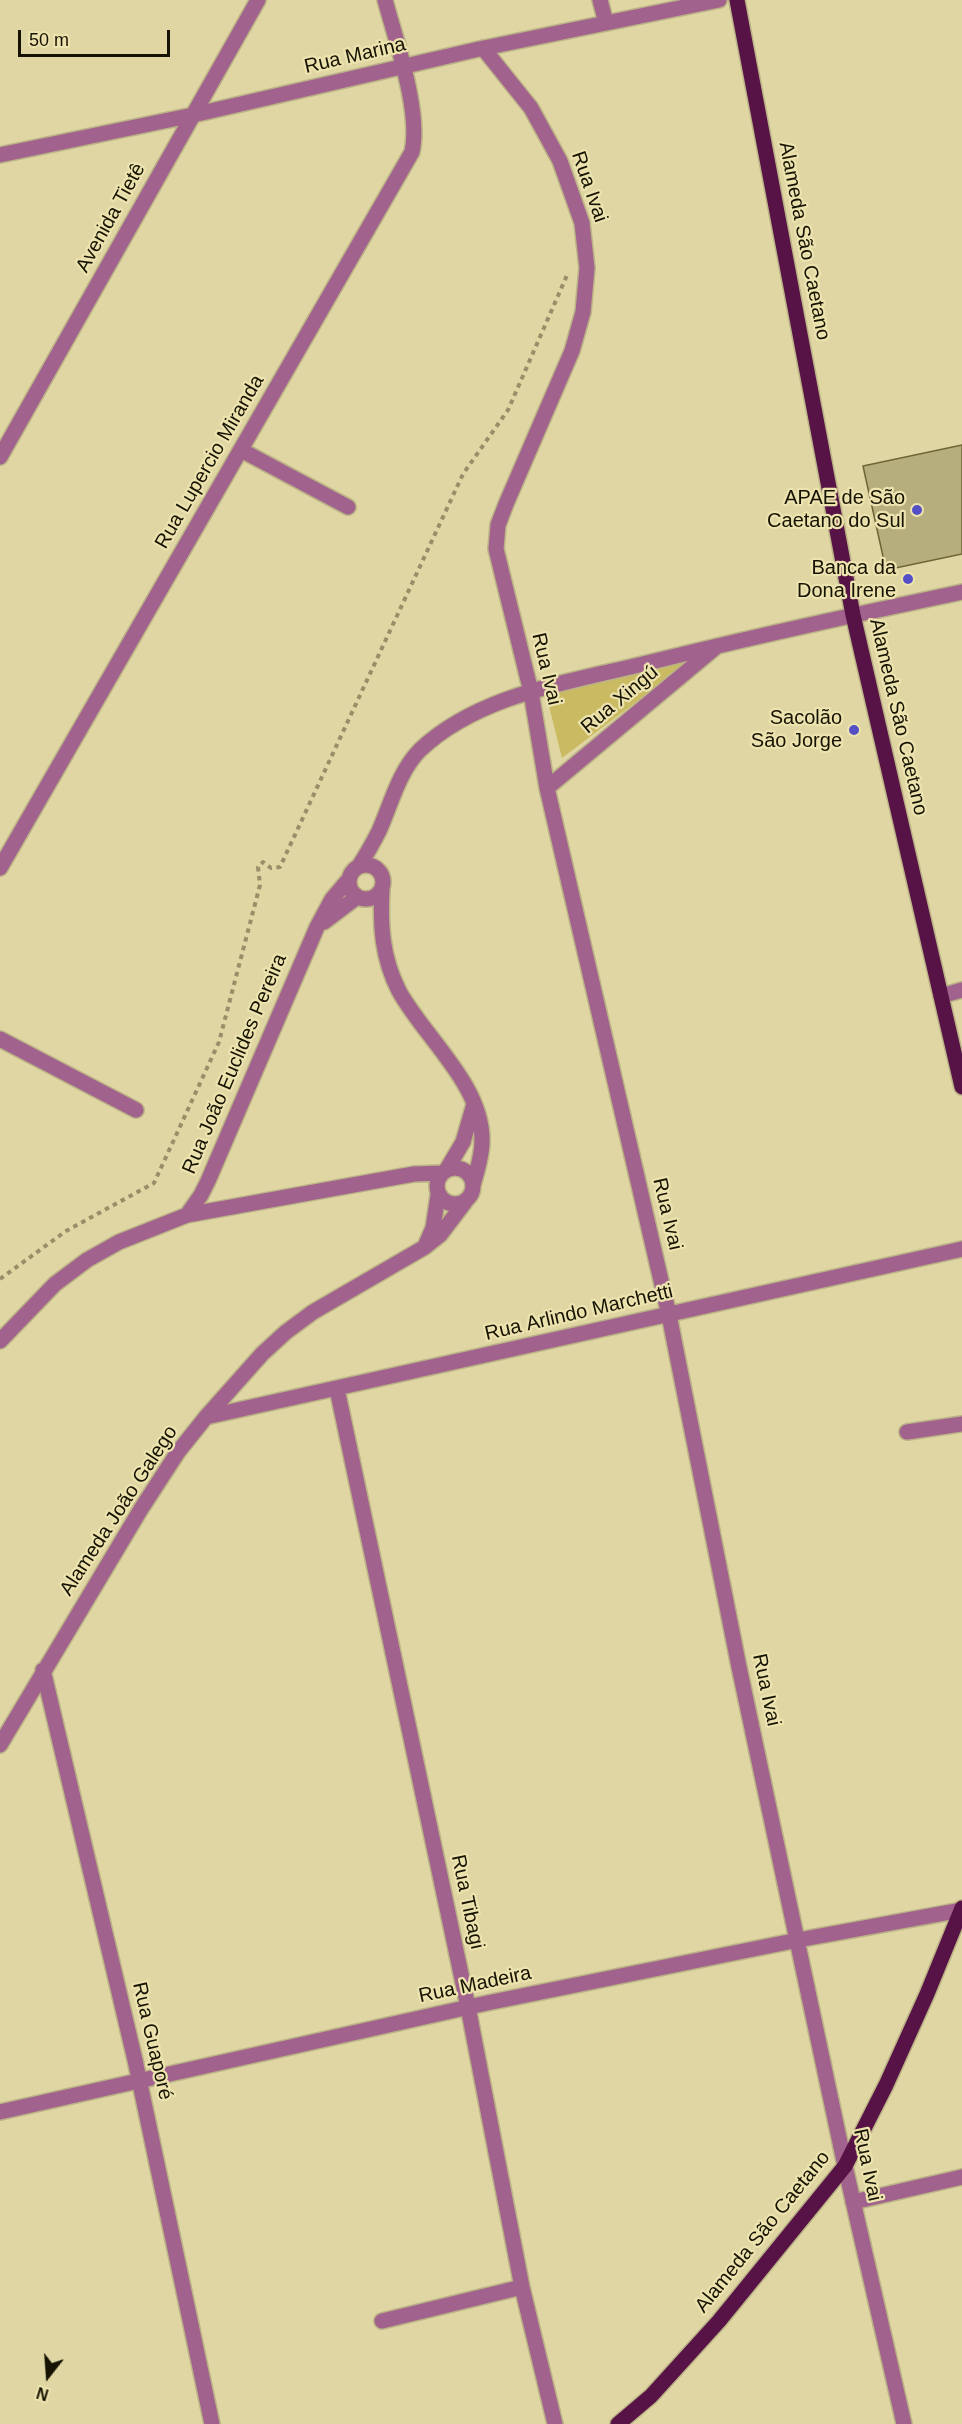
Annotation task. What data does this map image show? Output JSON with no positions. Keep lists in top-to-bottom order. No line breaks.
{"streets":{"main road":["Alameda São Caetano"],"street":["Rua Marina","Rua Ivai","Avenida Tietê","Rua Lupercio Miranda","Rua Xingú","Rua João Euclides Pereira","Rua Arlindo Marchetti","Alameda João Galego","Rua Tibagi","Rua Madeira","Rua Guaporé"]},"crossings":[["Rua Marina","Rua Ivai"],["Rua Marina","Avenida Tietê"],["Rua Marina","Rua Lupercio Miranda"],["Rua Ivai","Alameda São Caetano"],["Rua Ivai","Rua Xingú"],["Rua Ivai","Rua Arlindo Marchetti"],["Rua Ivai","Alameda João Galego"],["Rua Ivai","Rua Madeira"],["Alameda São Caetano","Rua Xingú"],["Alameda São Caetano","Rua Madeira"],["Rua Xingú","Alameda João Galego"],["Rua João Euclides Pereira","Alameda João Galego"],["Rua Arlindo Marchetti","Alameda João Galego"],["Rua Arlindo Marchetti","Rua Tibagi"],["Alameda João Galego","Rua Guaporé"],["Rua Tibagi","Rua Madeira"],["Rua Madeira","Rua Guaporé"]],"places":["APAE de São Caetano do Sul","Banca da Dona Irene","Sacolão São Jorge"],"scale_bar":"50 m","north":"bottom"}
